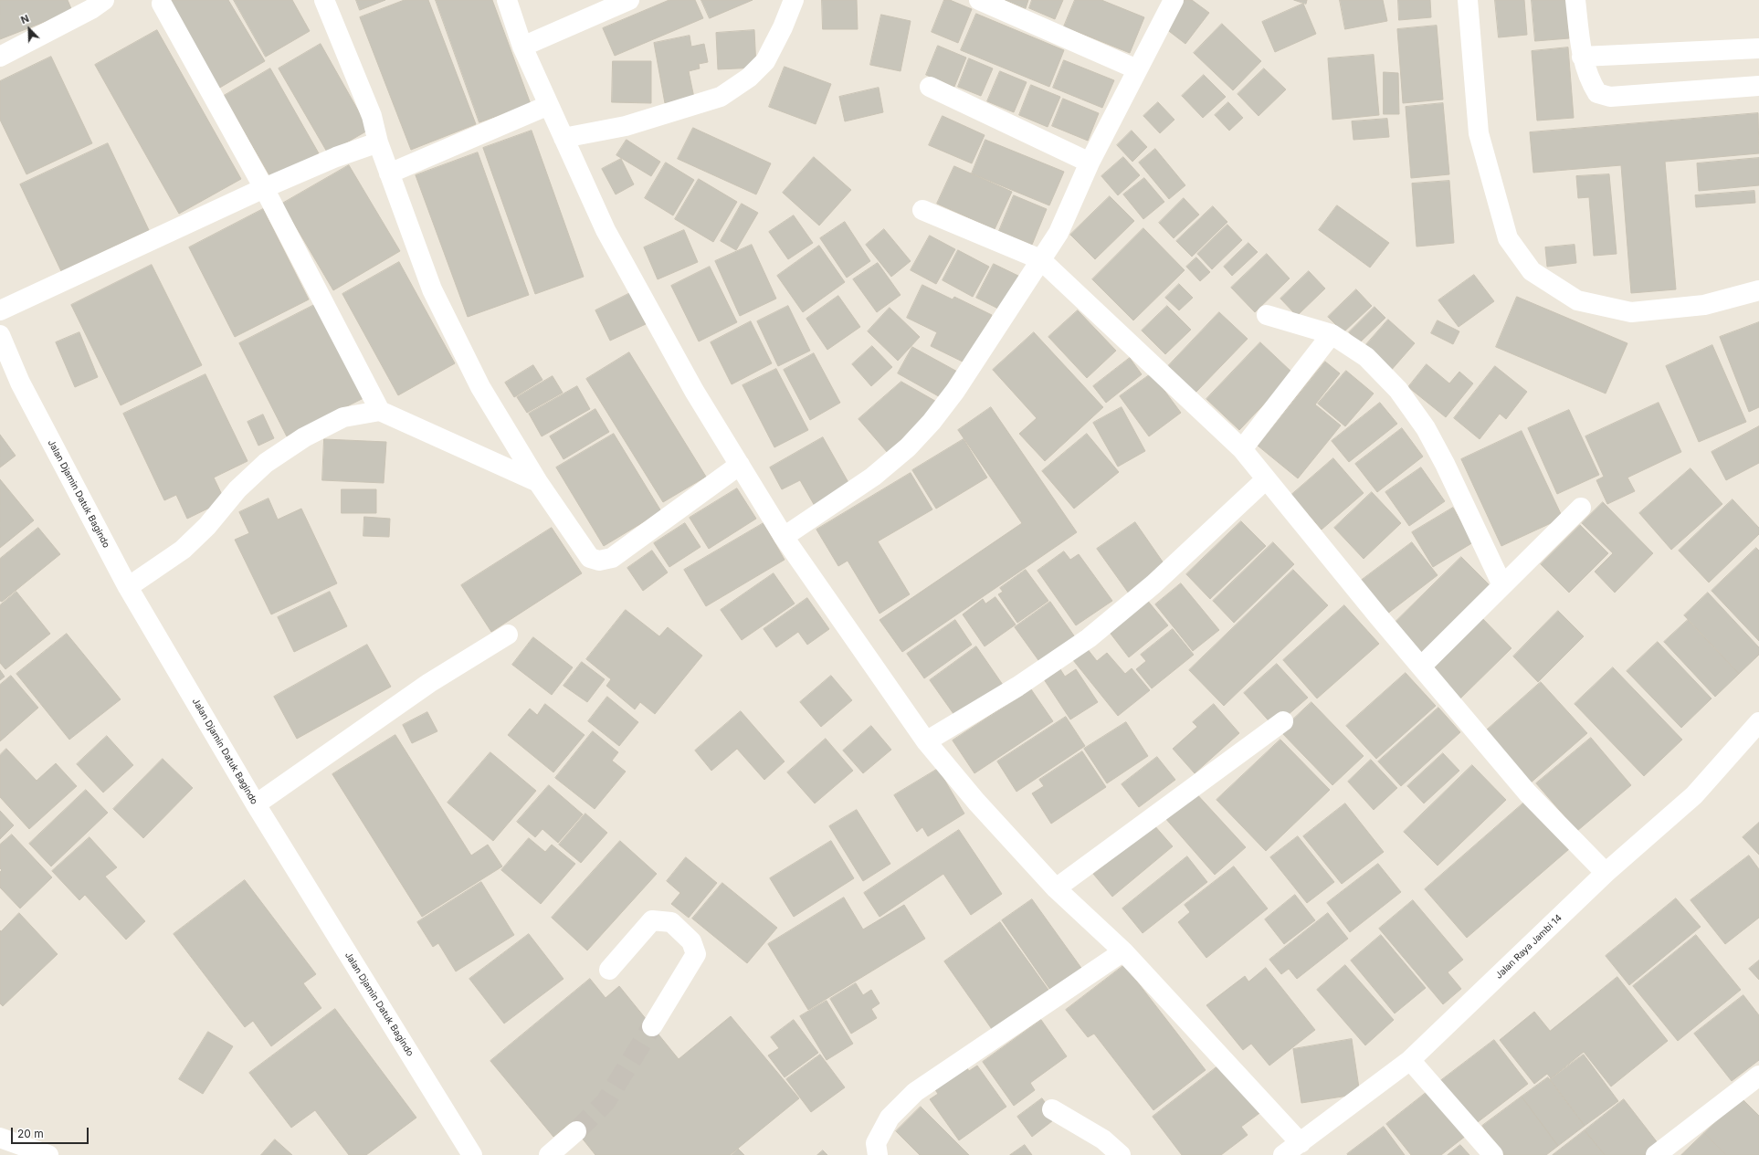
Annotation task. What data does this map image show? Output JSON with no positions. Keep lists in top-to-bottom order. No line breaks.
{"streets":{"street":["Jalan Djamin Datuk Bagindo","Jalan Raya Jambi 14"]},"scale_bar":"20 m","north":"top left"}
